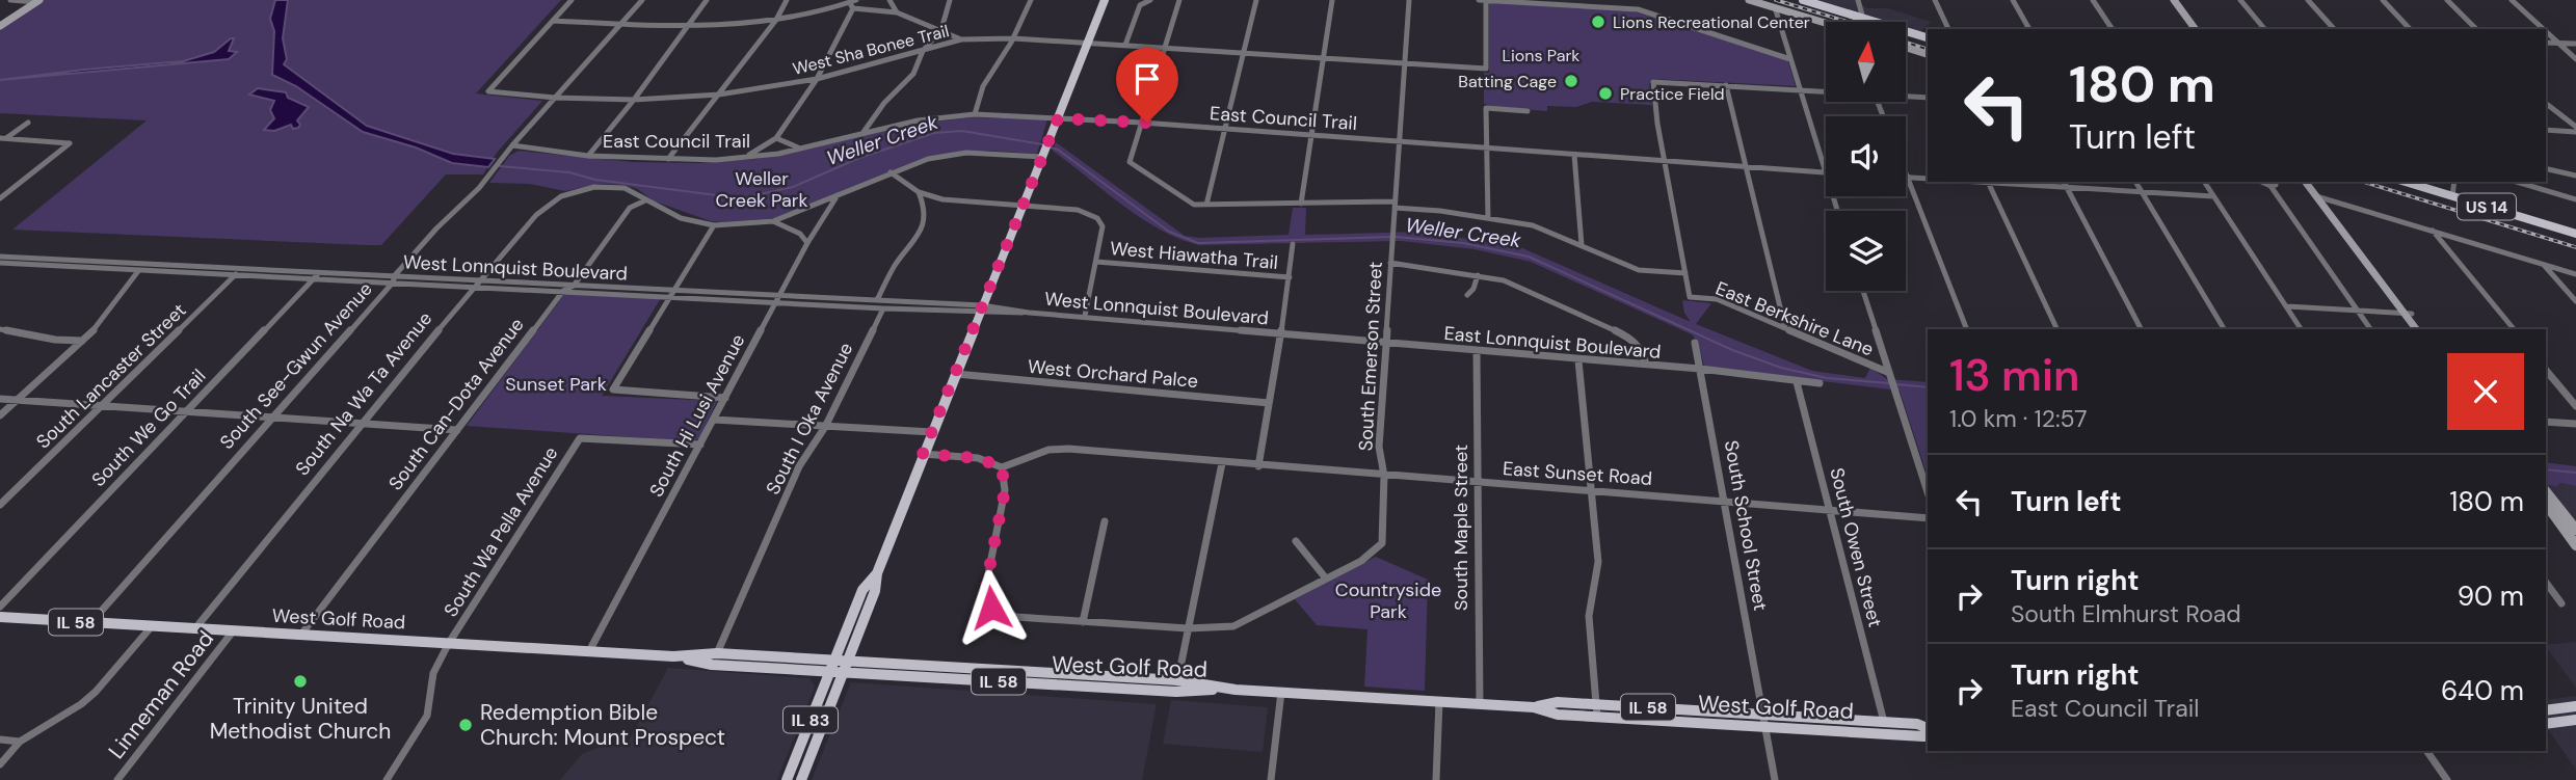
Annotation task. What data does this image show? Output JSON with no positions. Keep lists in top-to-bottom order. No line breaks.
{"streets":{"main road":["US 14","West Golf Road","IL 58","IL 83"],"street":["West Sha Bonee Trail","East Council Trail","West Hiawatha Trail","West Lonnquist Boulevard","East Berkshire Lane","East Lonnquist Boulevard","South Emerson Street","South See-Gwun Avenue","West Orchard Palce","South Lancaster Street","South Na Wa Ta Avenue","South Can-Dota Avenue","South Hi Lusi Avenue","South I Oka Avenue","South We Go Trail","East Sunset Road","South School Street","South Maple Street","South Wa Pella Avenue","South Owen Street","Linneman Road"]},"crossings":[["West Sha Bonee Trail","South Emerson Street"],["West Sha Bonee Trail","South See-Gwun Avenue"],["West Sha Bonee Trail","IL 83"],["East Council Trail","South Emerson Street"],["East Council Trail","South See-Gwun Avenue"],["East Council Trail","IL 83"],["West Lonnquist Boulevard","East Lonnquist Boulevard"],["West Lonnquist Boulevard","South See-Gwun Avenue"],["West Lonnquist Boulevard","South Lancaster Street"],["West Lonnquist Boulevard","South Na Wa Ta Avenue"],["West Lonnquist Boulevard","South Can-Dota Avenue"],["West Lonnquist Boulevard","South Hi Lusi Avenue"],["West Lonnquist Boulevard","South I Oka Avenue"],["West Lonnquist Boulevard","South We Go Trail"],["West Lonnquist Boulevard","IL 83"],["East Lonnquist Boulevard","South Emerson Street"],["East Lonnquist Boulevard","South School Street"],["East Lonnquist Boulevard","South Maple Street"],["East Lonnquist Boulevard","South Owen Street"],["South Emerson Street","East Sunset Road"],["South See-Gwun Avenue","West Golf Road"],["West Orchard Palce","IL 83"],["South Na Wa Ta Avenue","West Golf Road"],["South Can-Dota Avenue","West Golf Road"],["South Hi Lusi Avenue","South Wa Pella Avenue"],["South Hi Lusi Avenue","West Golf Road"],["South I Oka Avenue","West Golf Road"],["East Sunset Road","South School Street"],["East Sunset Road","South Maple Street"],["East Sunset Road","South Owen Street"],["South School Street","West Golf Road"],["South Maple Street","West Golf Road"],["South Wa Pella Avenue","West Golf Road"],["South Owen Street","West Golf Road"],["West Golf Road","Linneman Road"],["West Golf Road","IL 83"]],"water":["Weller Creek"],"parks":["Lions Park","Weller Creek Park","Sunset Park","Countryside Park"],"places":["Lions Recreational Center","Batting Cage","Practice Field","Trinity United Methodist Church","Redemption Bible Church: Mount Prospect"],"north":"top","page":{"turn":["180 m","Turn left"],"heading":["13 min","1.0 km · 12:57"],"list":[{"name":"Turn left","value":"180 m"},{"name":"Turn right","note":"South Elmhurst Road","value":"90 m"},{"name":"Turn right","note":"East Council Trail","value":"640 m"}]}}
